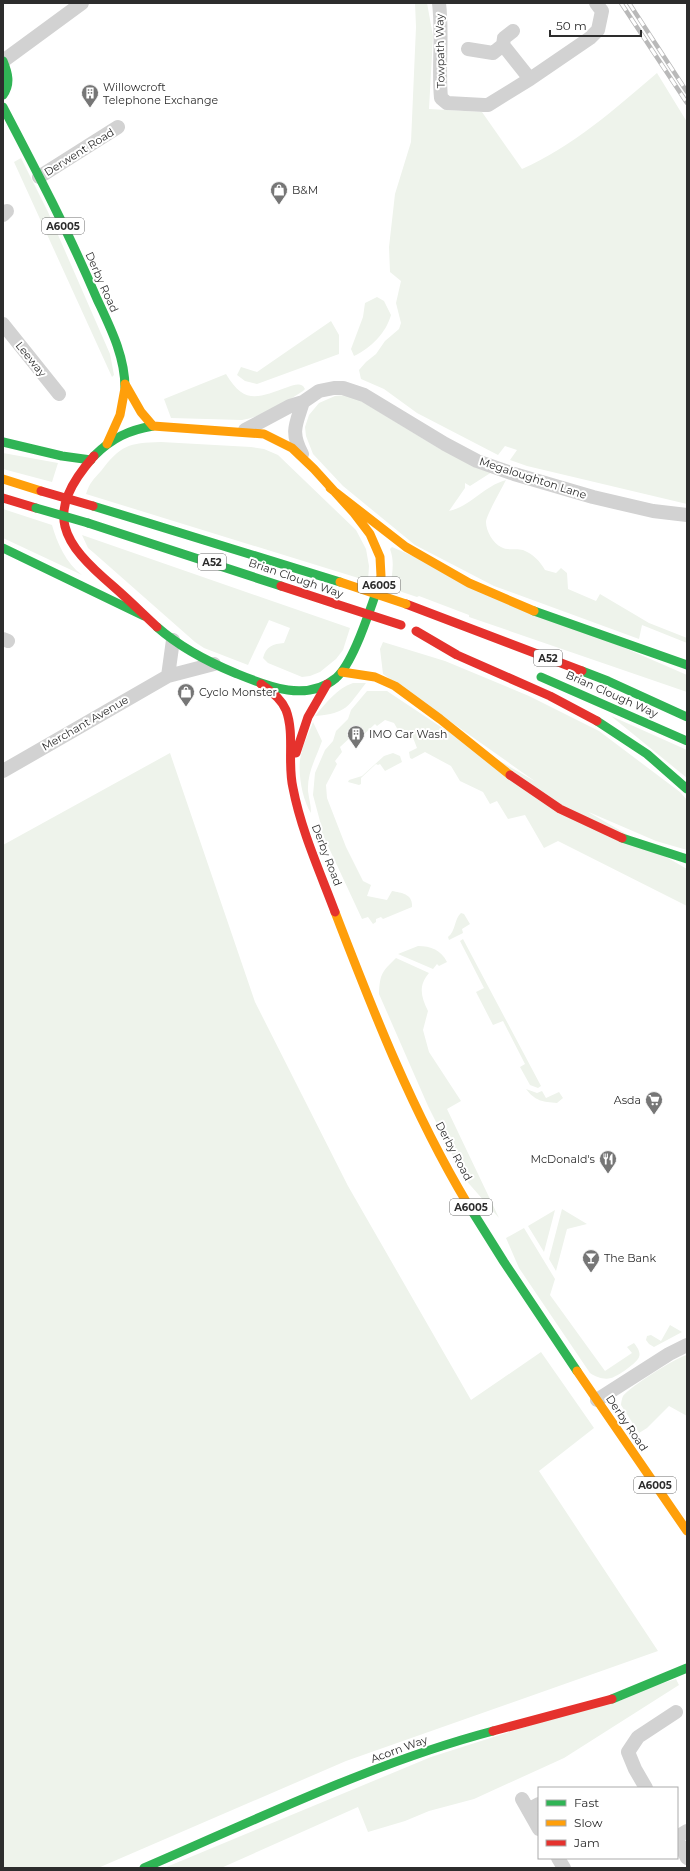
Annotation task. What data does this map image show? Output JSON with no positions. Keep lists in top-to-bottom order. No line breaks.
{"streets":{"main road":["A6005","Derby Road","A52","Brian Clough Way","Acorn Way"],"street":["Towpath Way","Derwent Road","Leeway","Megaloughton Lane","Merchant Avenue"]},"crossings":[["Derwent Road","Derby Road"],["A6005","Derby Road"],["A6005","Megaloughton Lane"],["A6005","Merchant Avenue"]],"places":{"building":["Willowcroft Telephone Exchange","IMO Car Wash"],"shop":["B&M","Cyclo Monster"],"supermarket":["Asda"],"restaurant":["McDonald's"],"bar":["The Bank"]},"legend":["Fast","Slow","Jam"],"scale_bar":"50 m"}
